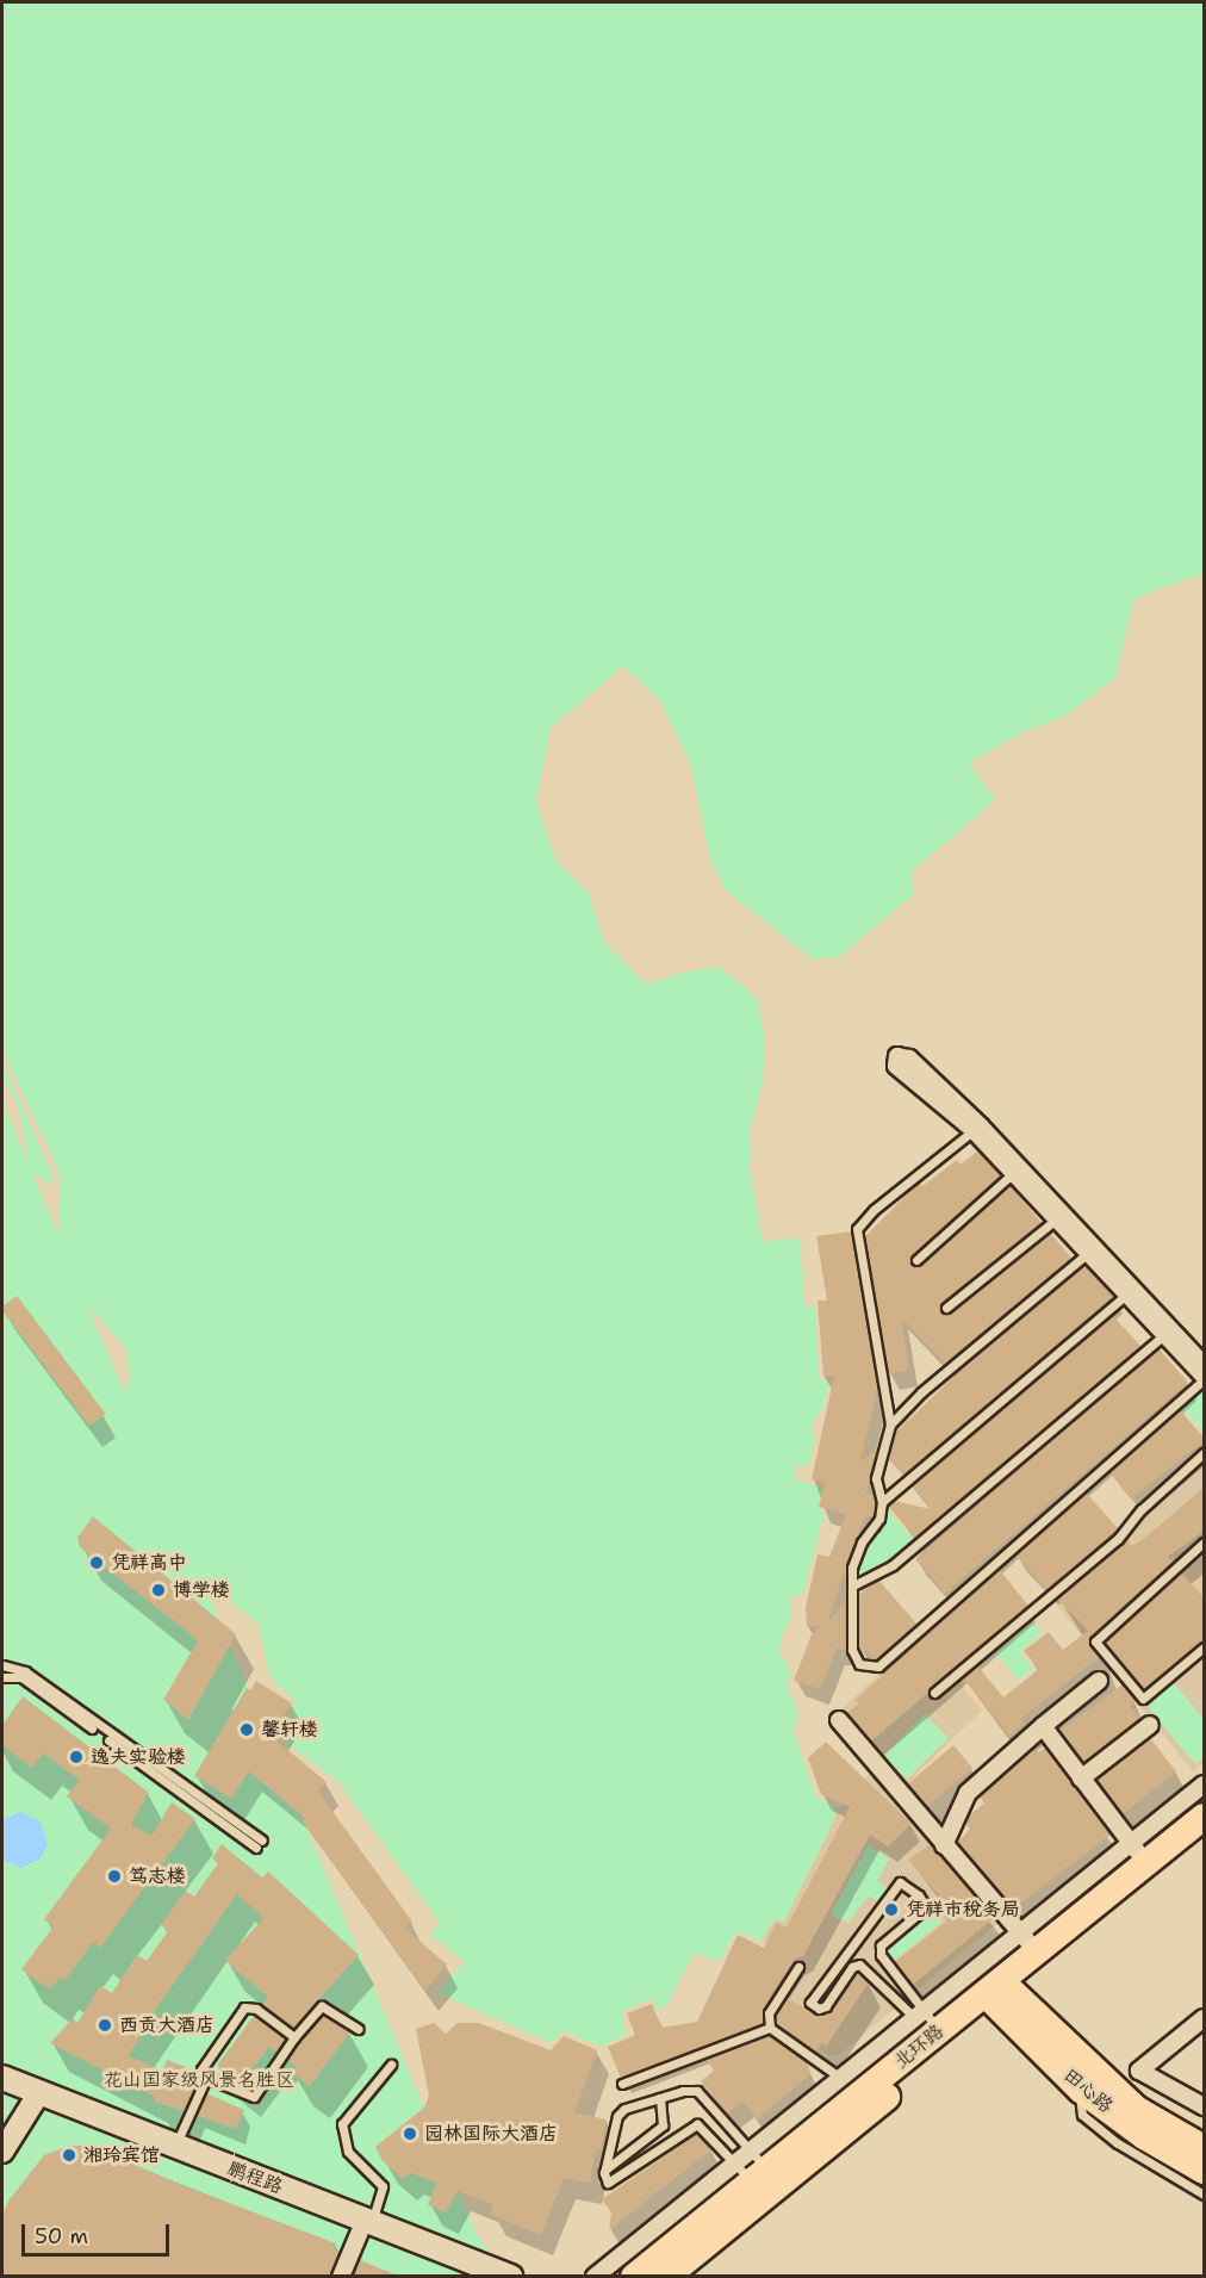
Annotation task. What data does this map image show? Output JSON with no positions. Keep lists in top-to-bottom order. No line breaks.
{"streets":{"main road":["北环路","田心路","鹏程路"]},"crossings":[["北环路","田心路"]],"parks":["花山国家级风景名胜区"],"places":["凭祥高中","博学楼","馨轩楼","逸夫实验楼","笃志楼","凭祥市税务局","西贡大酒店","园林国际大酒店","湘玲宾馆"],"scale_bar":"50 m"}
